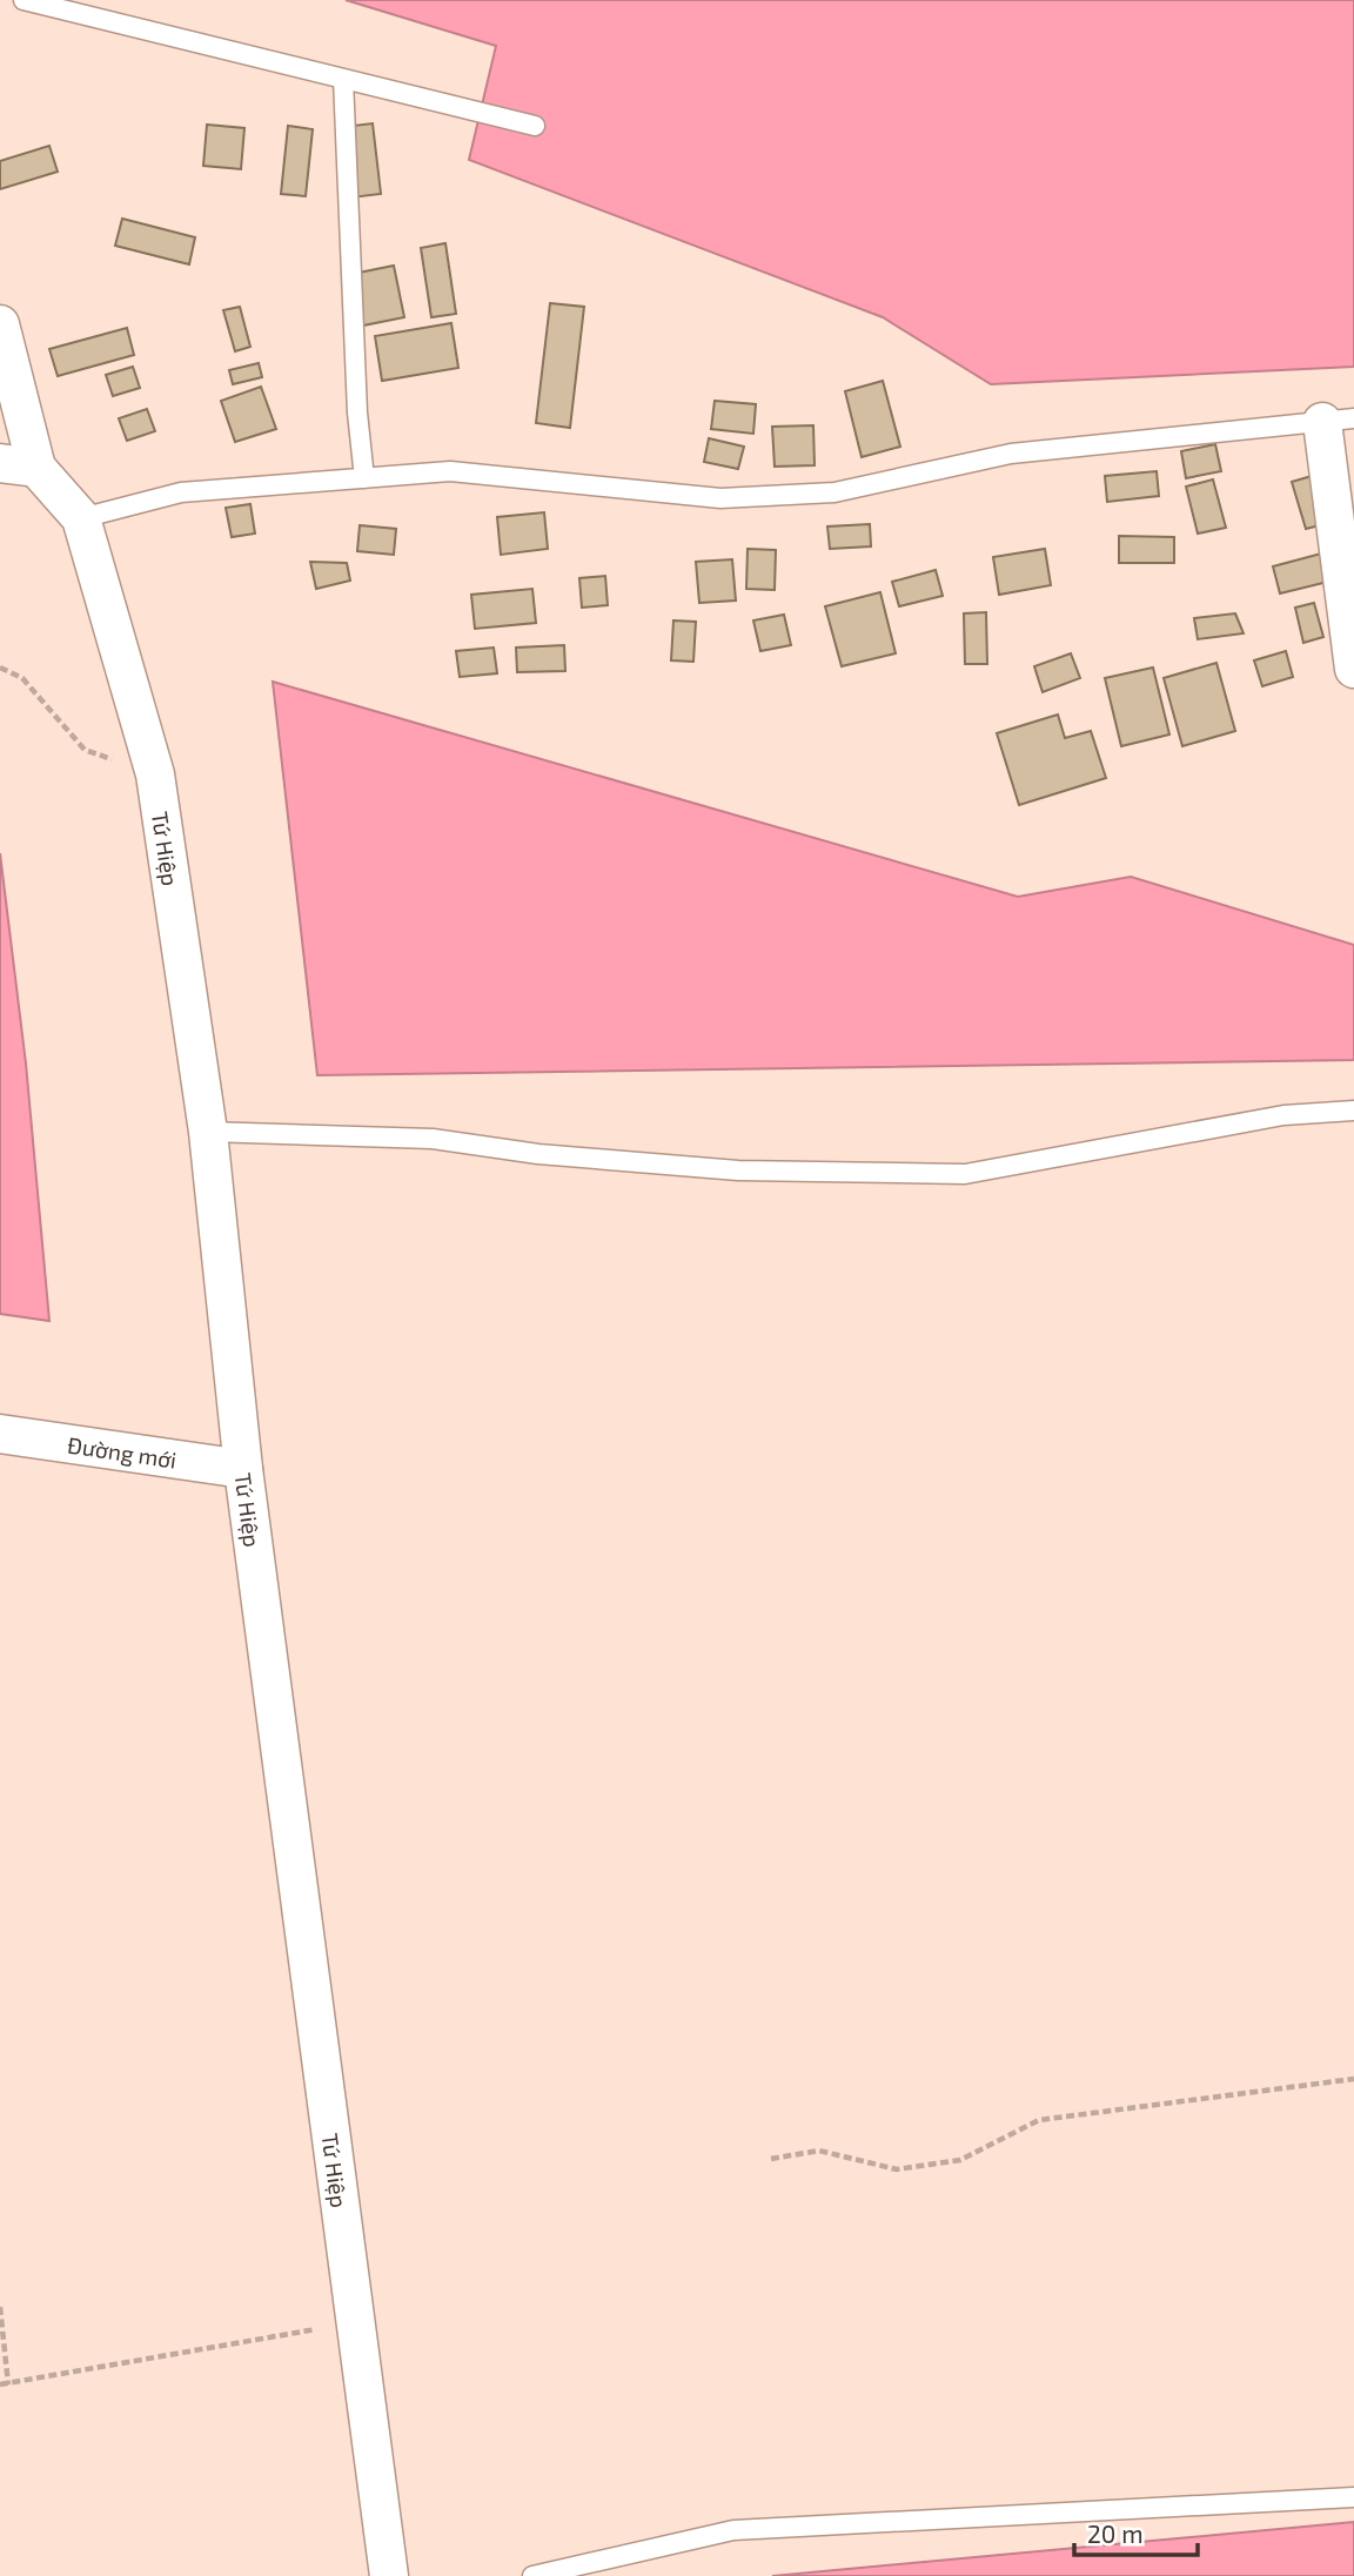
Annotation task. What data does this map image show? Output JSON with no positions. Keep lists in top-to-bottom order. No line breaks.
{"streets":{"street":["Tứ Hiệp","Đường mới"]},"crossings":[["Tứ Hiệp","Đường mới"]],"scale_bar":"20 m"}
